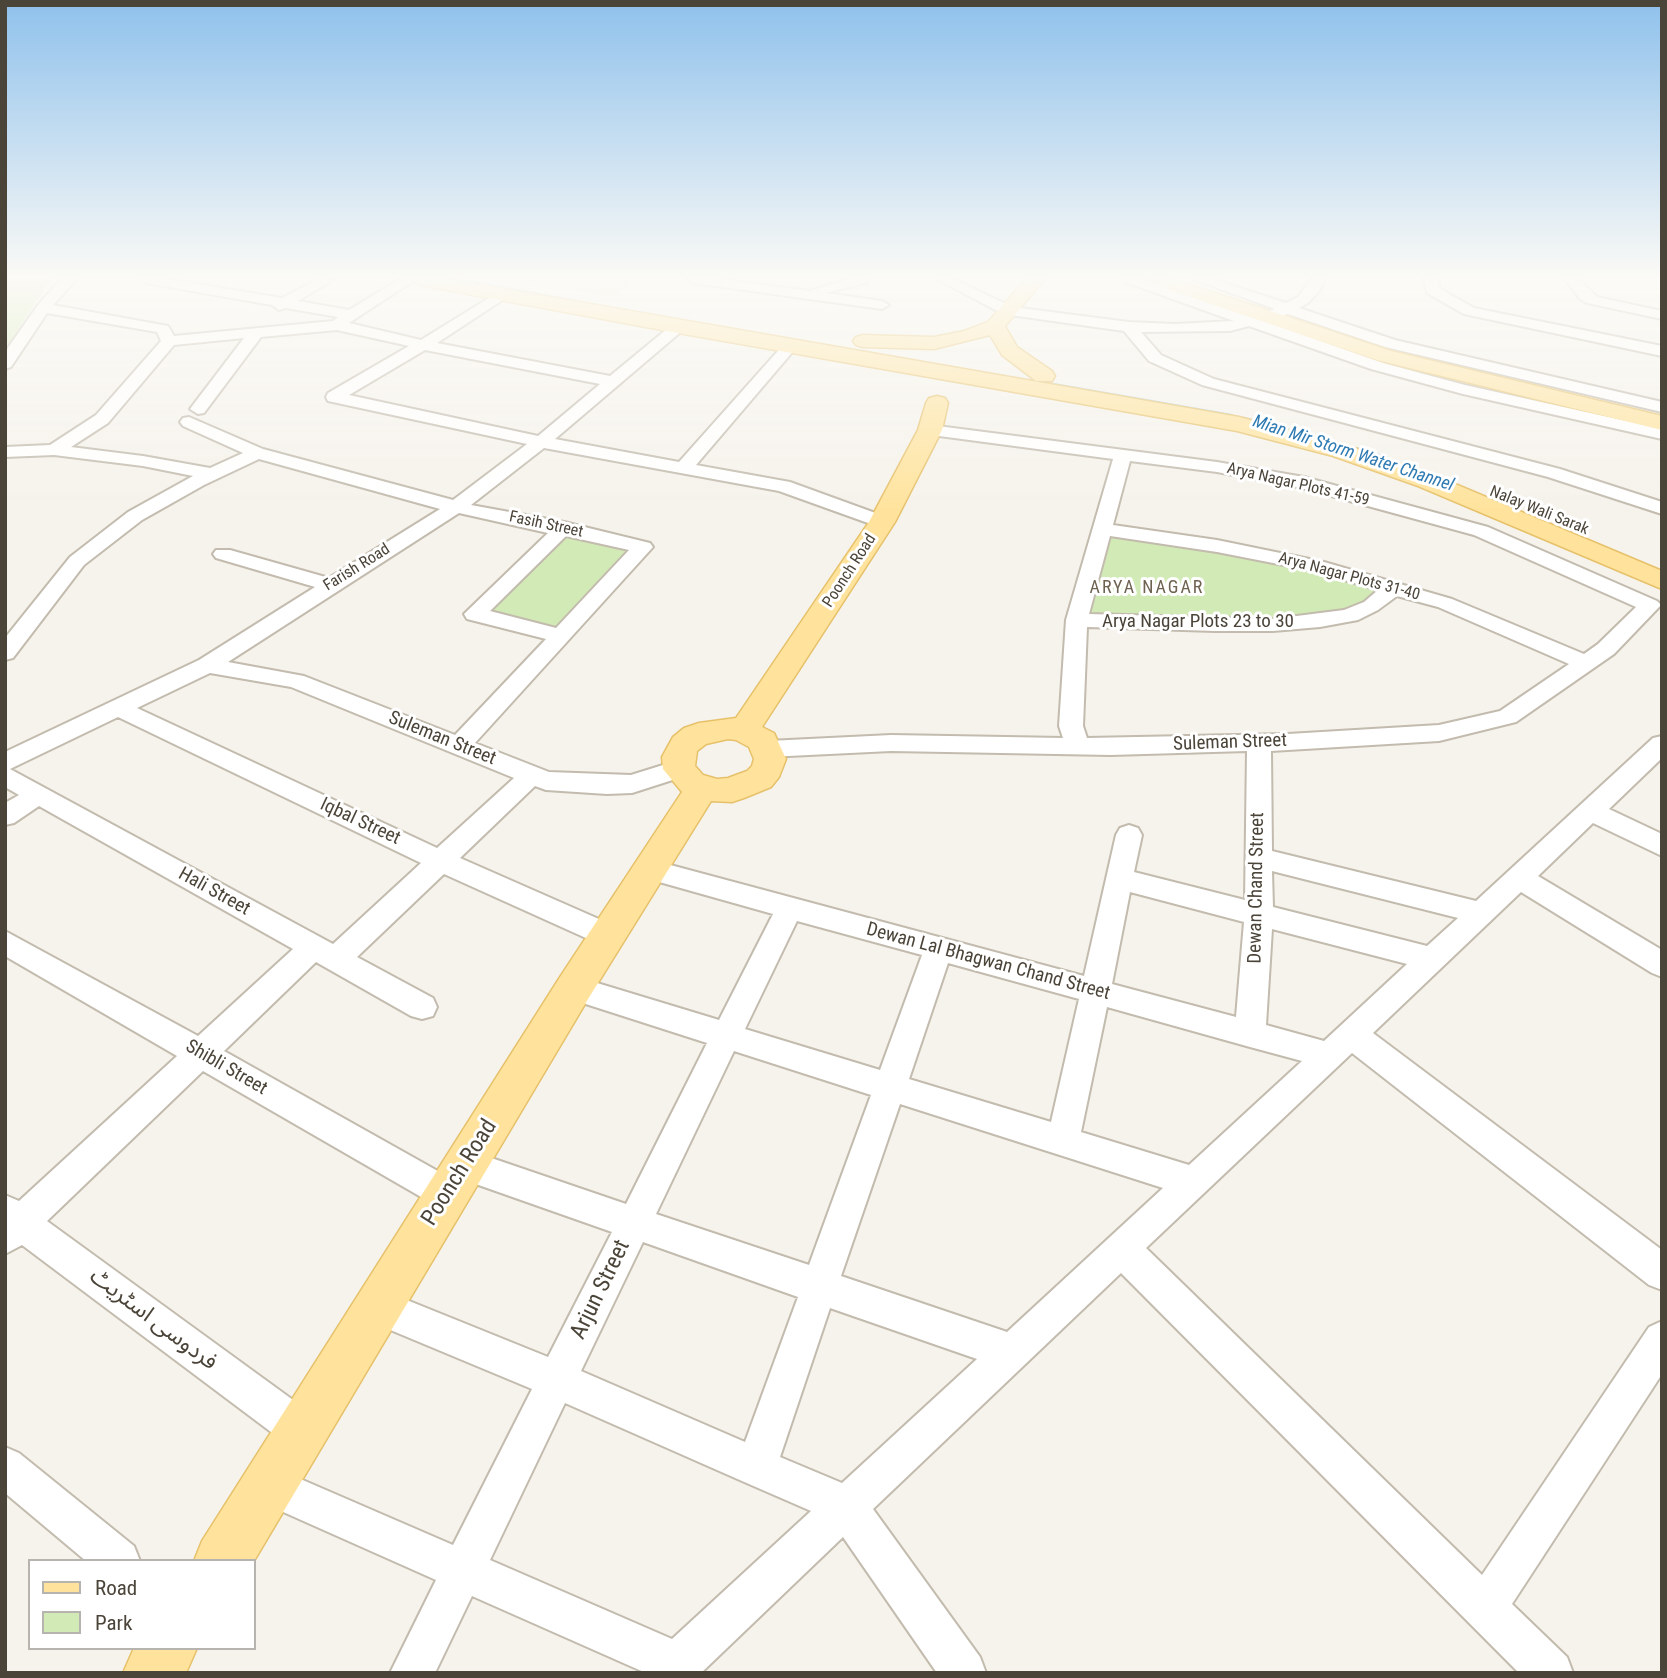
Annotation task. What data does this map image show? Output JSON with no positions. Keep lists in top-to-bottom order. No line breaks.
{"streets":{"main road":["Nalay Wali Sarak","Poonch Road"],"street":["Arya Nagar Plots 41-59","Fasih Street","Farish Road","Arya Nagar Plots 31-40","Arya Nagar Plots 23 to 30","Suleman Street","Iqbal Street","Dewan Chand Street","Hali Street","Dewan Lal Bhagwan Chand Street","Shibli Street","Arjun Street","فردوسی اسٹریٹ"]},"crossings":[["Arya Nagar Plots 41-59","Poonch Road"],["Arya Nagar Plots 41-59","Suleman Street"],["Fasih Street","Farish Road"],["Fasih Street","Suleman Street"],["Farish Road","Suleman Street"],["Farish Road","Iqbal Street"],["Poonch Road","Suleman Street"],["Poonch Road","Iqbal Street"],["Poonch Road","Dewan Lal Bhagwan Chand Street"],["Poonch Road","Shibli Street"],["Poonch Road","فردوسی اسٹریٹ"],["Arya Nagar Plots 31-40","Arya Nagar Plots 23 to 30"],["Arya Nagar Plots 31-40","Suleman Street"],["Suleman Street","Dewan Chand Street"],["Dewan Chand Street","Dewan Lal Bhagwan Chand Street"],["Dewan Lal Bhagwan Chand Street","Arjun Street"],["Shibli Street","Arjun Street"]],"districts":["ARYA NAGAR"],"water":["Mian Mir Storm Water Channel"],"legend":["Road","Park"]}
